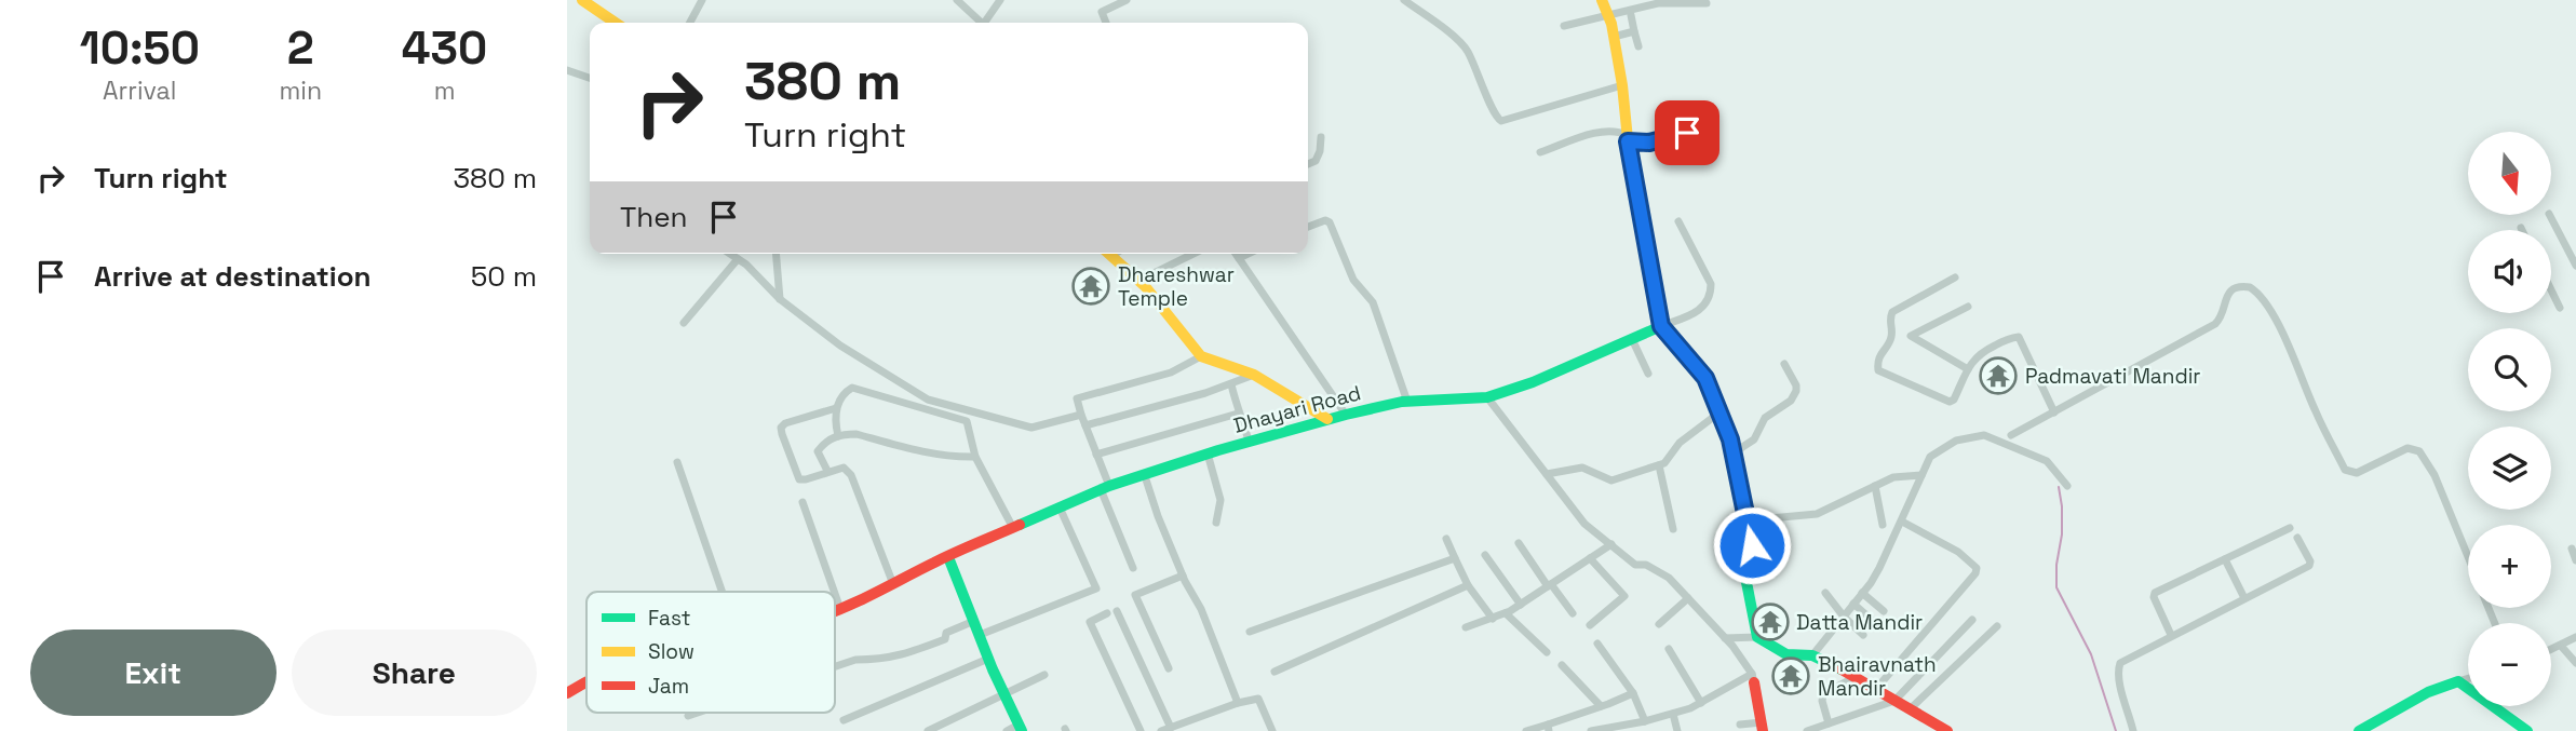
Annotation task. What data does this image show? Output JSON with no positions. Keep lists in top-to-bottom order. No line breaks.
{"streets":{"street":["Dhayari Road"]},"places":{"temple":["Dhareshwar Temple","Padmavati Mandir","Datta Mandir","Bhairavnath Mandir"]},"legend":["Fast","Slow","Jam"],"north":"bottom","page":{"eta":["10:50","Arrival","2","min","430","m"],"turn":["380 m","Turn right"],"list":[{"name":"Turn right","value":"380 m"},{"name":"Arrive at destination","value":"50 m"}],"map_buttons":["+","−"],"then":"Then","buttons":["Exit","Share"]}}
